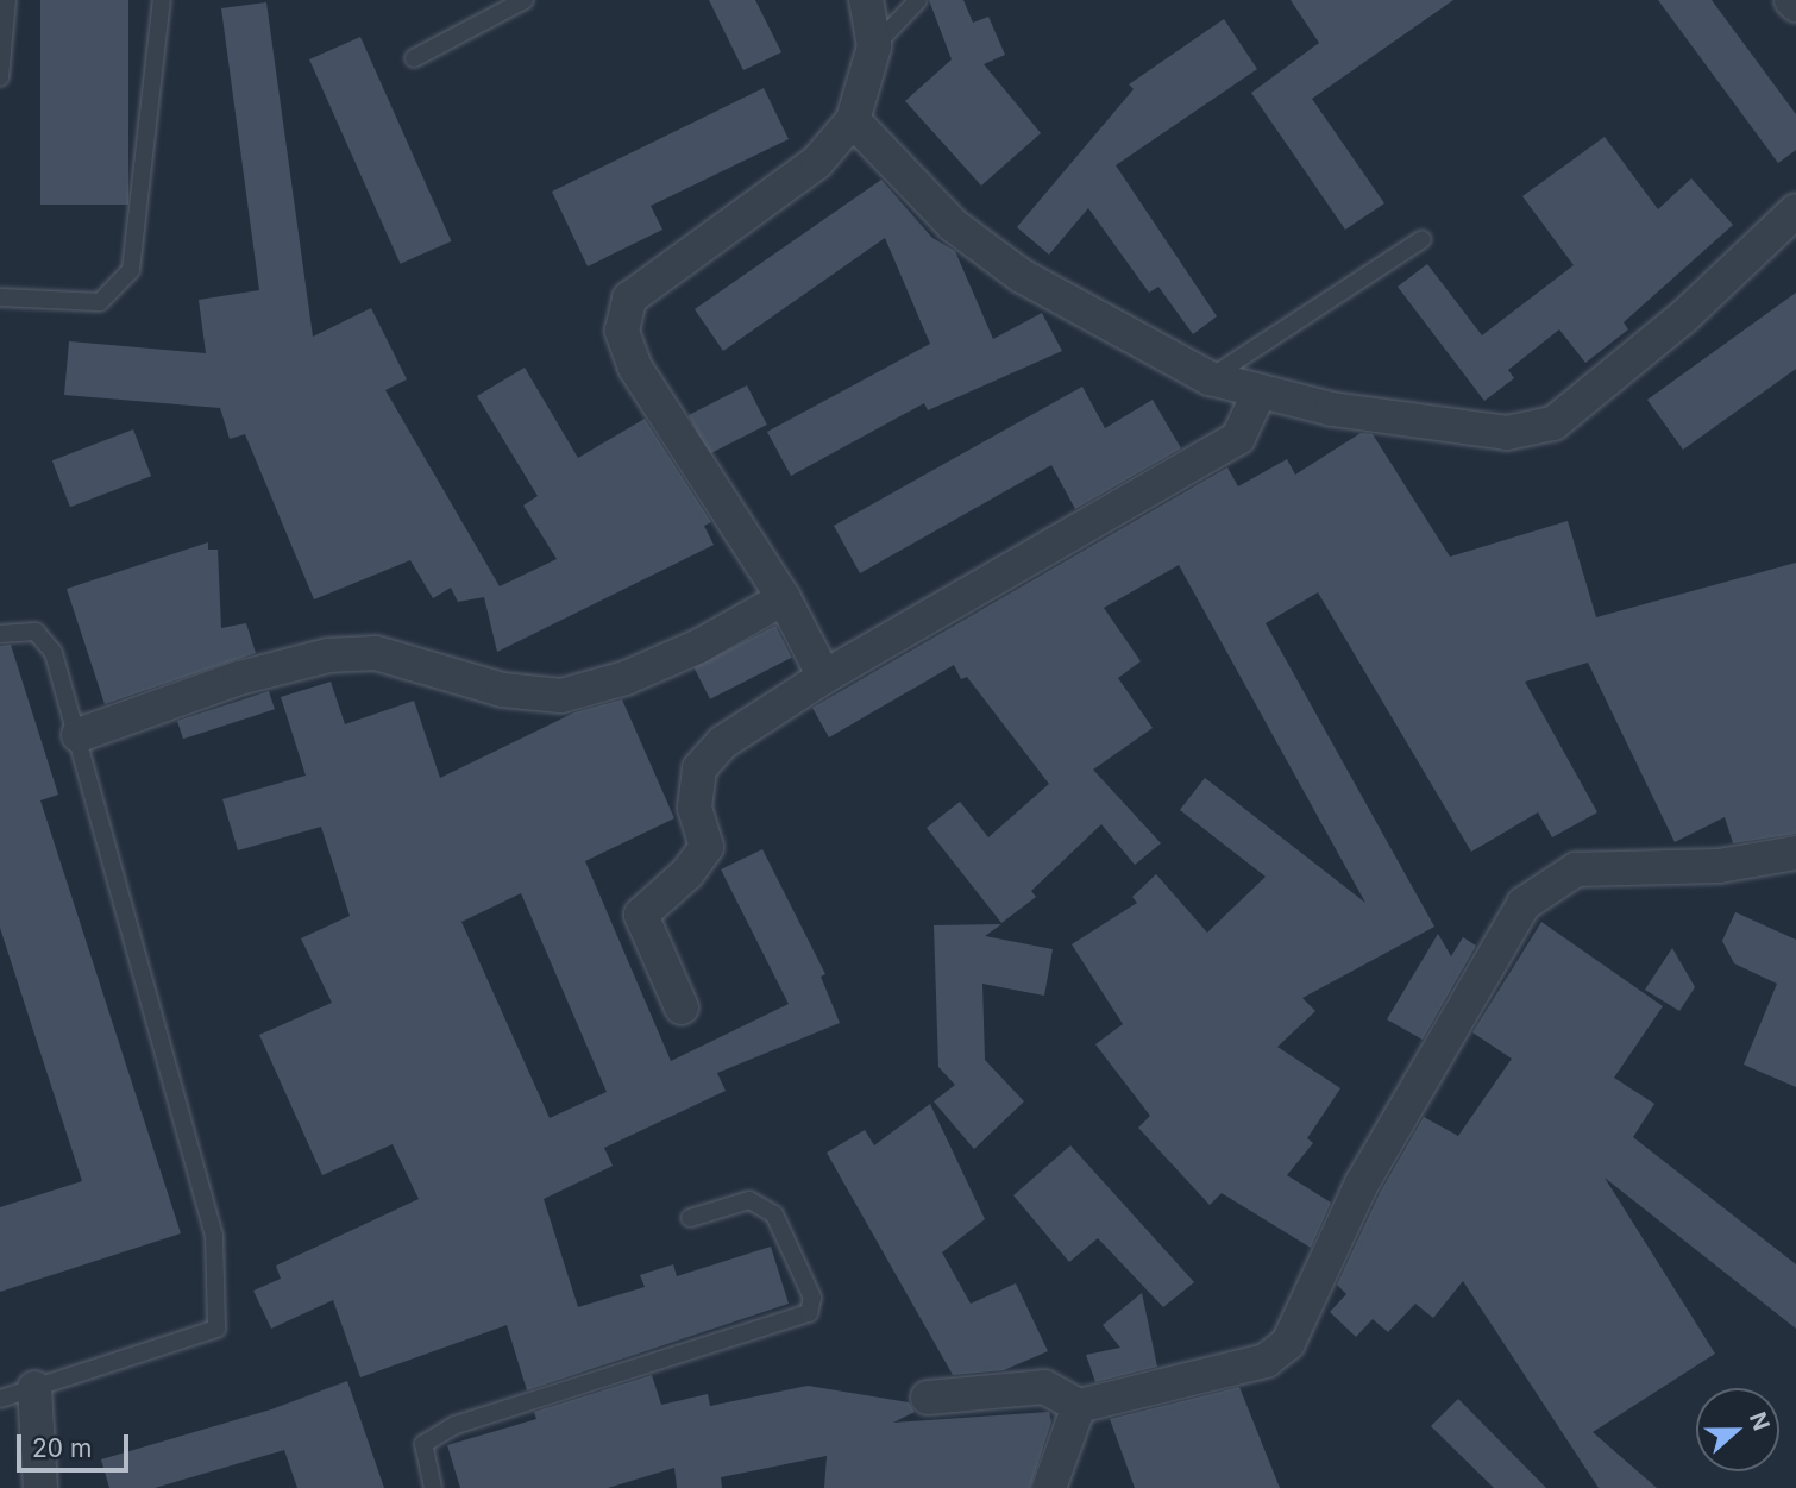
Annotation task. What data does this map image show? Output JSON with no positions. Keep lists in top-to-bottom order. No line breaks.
{"scale_bar":"20 m","north":"right"}
